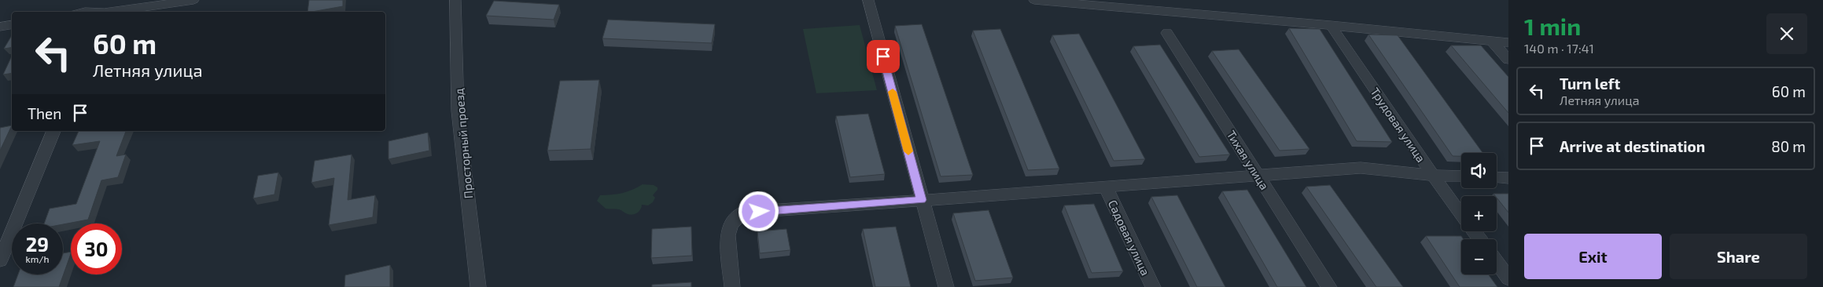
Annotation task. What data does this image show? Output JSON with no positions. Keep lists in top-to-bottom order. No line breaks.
{"streets":{"street":["Трудовая улица","Просторный проезд","Тихая улица","Садовая улица"]},"page":{"heading":["1 min","140 m · 17:41"],"turn":["60 m","Летняя улица"],"list":[{"name":"Turn left","note":"Летняя улица","value":"60 m"},{"name":"Arrive at destination","value":"80 m"}],"then":"Then","map_buttons":["+","−"],"speed":"29 km/h","limit":"30","buttons":["Exit","Share"]}}
